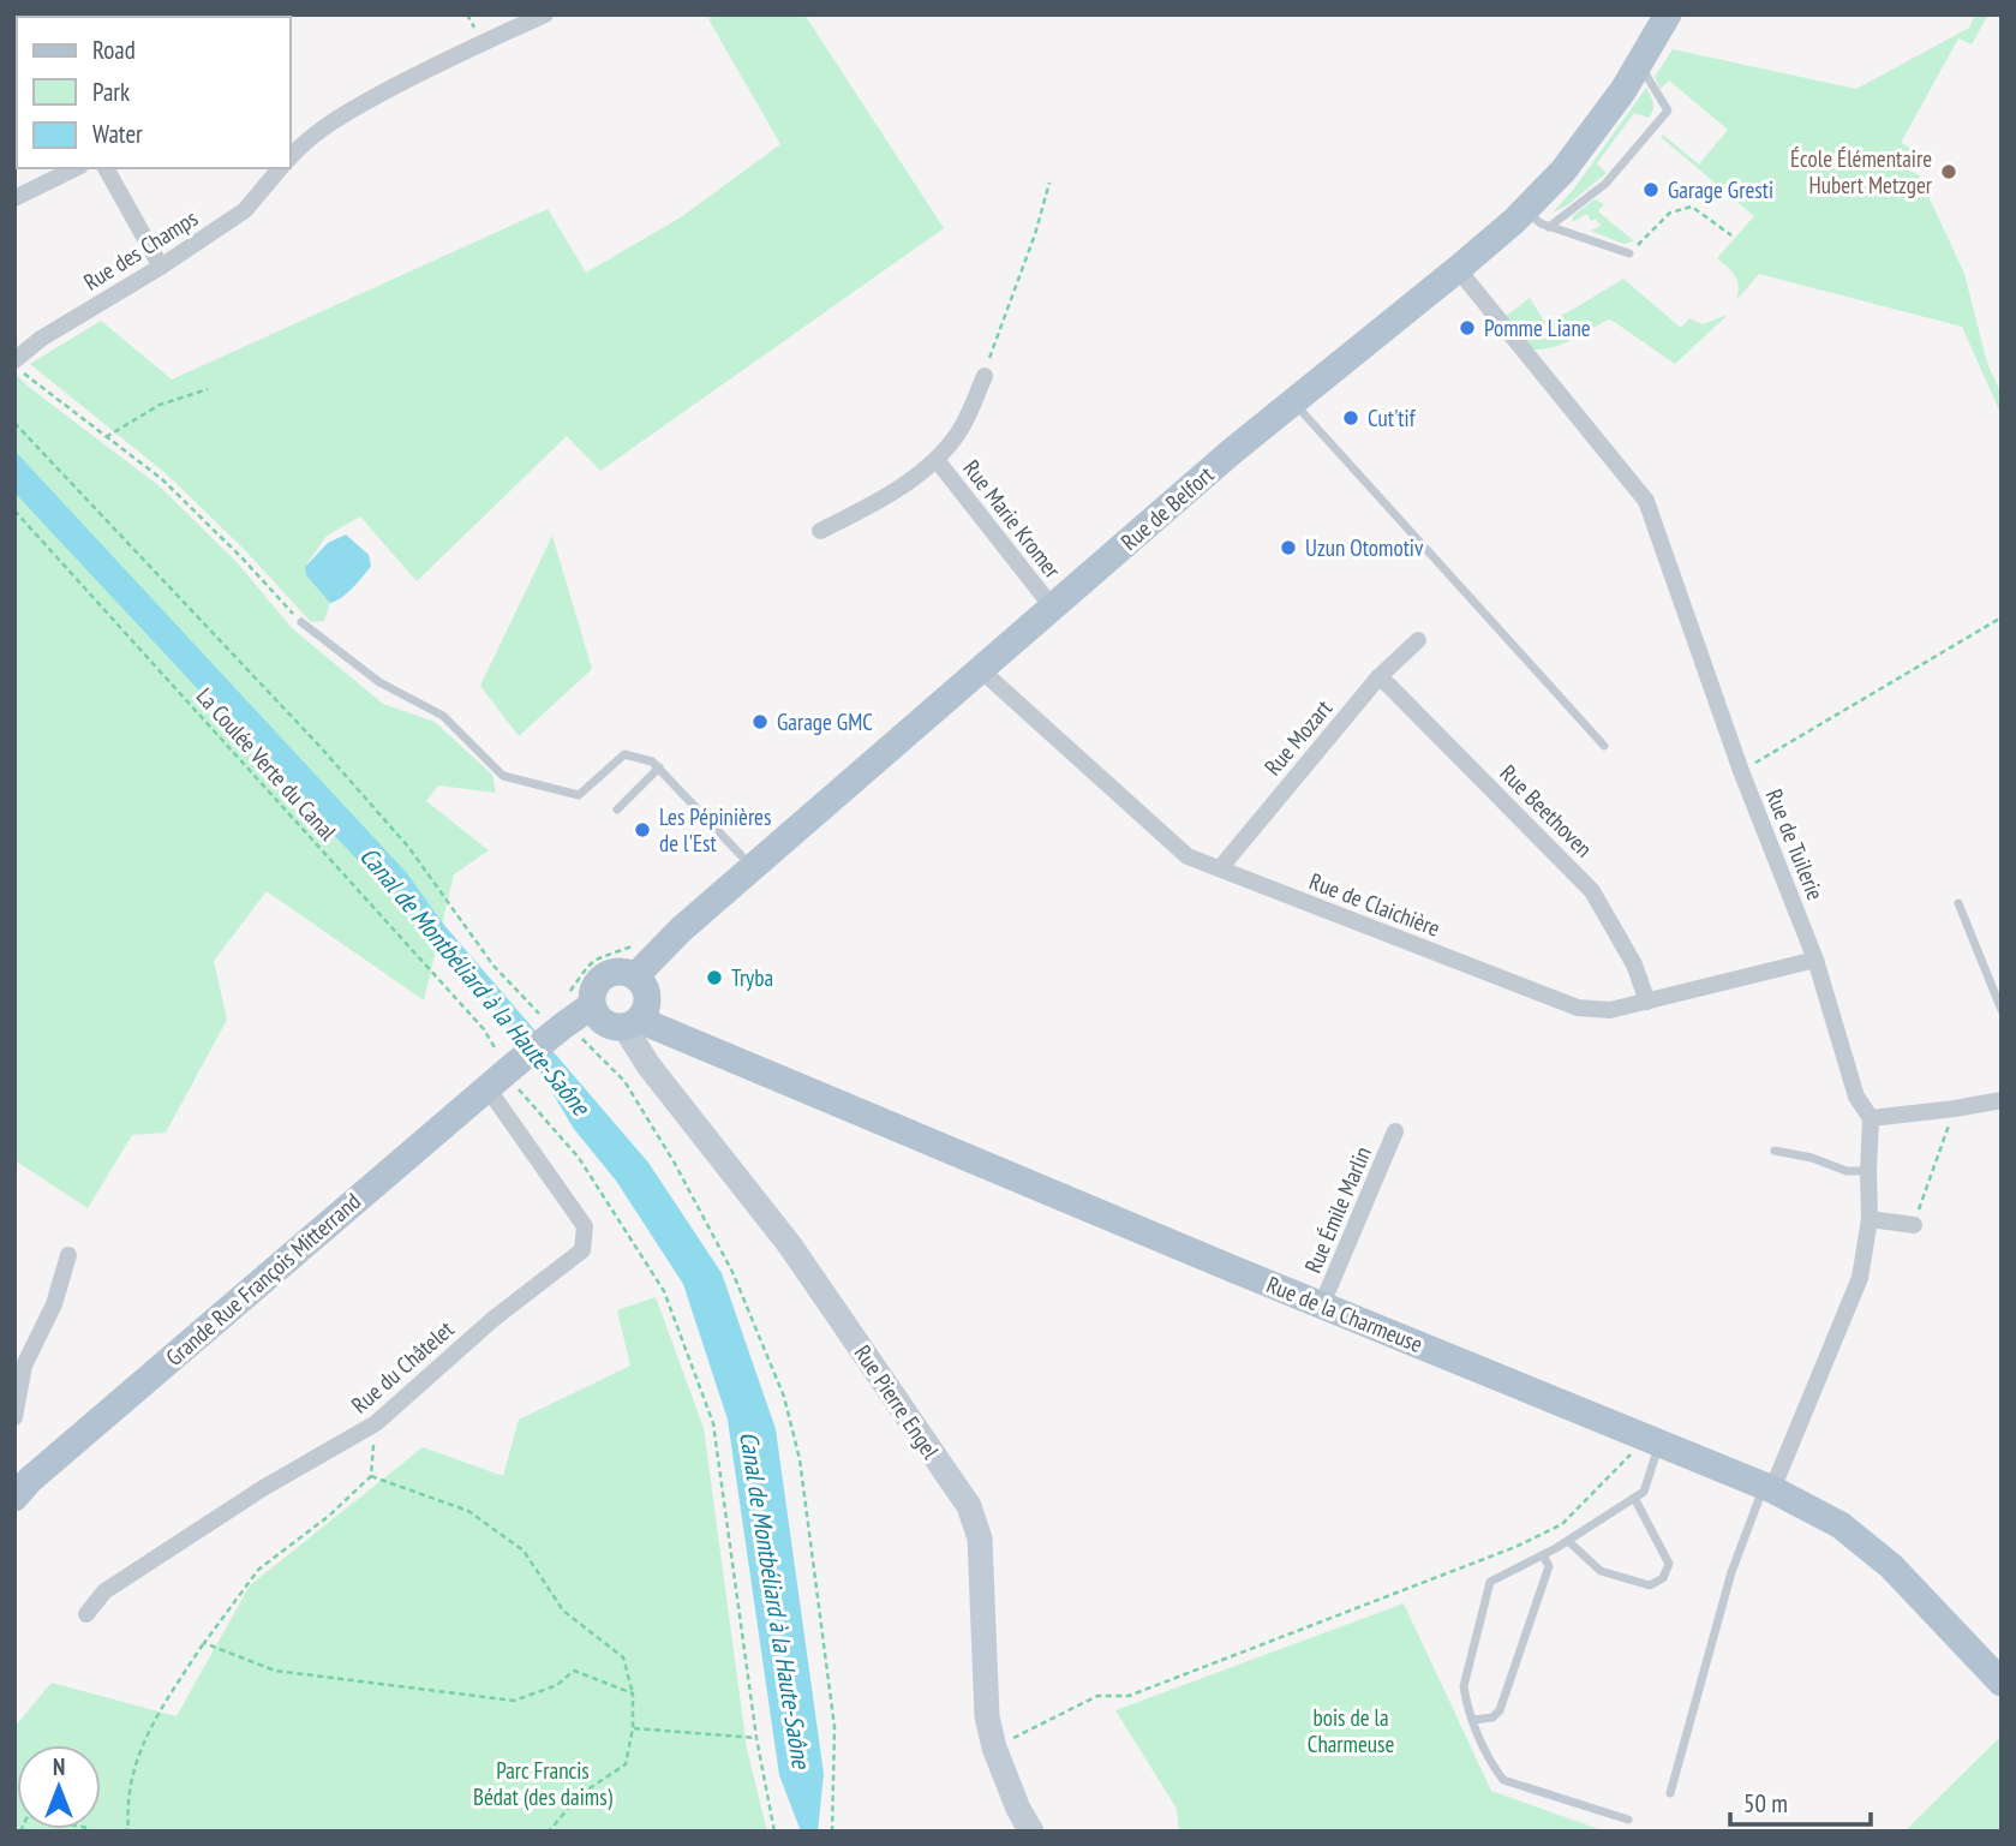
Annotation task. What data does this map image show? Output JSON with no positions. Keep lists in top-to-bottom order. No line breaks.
{"streets":{"main road":["Rue de Belfort","Grande Rue François Mitterrand","Rue de la Charmeuse"],"street":["Rue des Champs","Rue Marie Kromer","Rue Mozart","Rue Beethoven","Rue de Tuilerie","Rue de Claichière","Rue Émile Marlin","Rue du Châtelet","Rue Pierre Engel"],"path":["La Coulée Verte du Canal"]},"crossings":[["Rue de Belfort","Rue Marie Kromer"],["Rue de Belfort","Rue de Tuilerie"],["Rue de Belfort","Rue de Claichière"],["Rue de Belfort","Grande Rue François Mitterrand"],["Rue de Belfort","Rue de la Charmeuse"],["Rue de Belfort","Rue Pierre Engel"],["Rue Mozart","Rue Beethoven"],["Rue Mozart","Rue de Claichière"],["La Coulée Verte du Canal","Grande Rue François Mitterrand"],["La Coulée Verte du Canal","Rue du Châtelet"],["Rue Beethoven","Rue de Claichière"],["Rue de Tuilerie","Rue de Claichière"],["Rue de Tuilerie","Rue de la Charmeuse"],["Rue Émile Marlin","Rue de la Charmeuse"],["Grande Rue François Mitterrand","Rue de la Charmeuse"],["Grande Rue François Mitterrand","Rue du Châtelet"],["Grande Rue François Mitterrand","Rue Pierre Engel"],["Rue de la Charmeuse","Rue Pierre Engel"]],"water":["Canal de Montbéliard à la Haute-Saône"],"parks":["bois de la Charmeuse","Parc Francis Bédat (des daims)"],"places":["École Élémentaire Hubert Metzger","Garage Gresti","Pomme Liane","Cut'tif","Uzun Otomotiv","Garage GMC","Les Pépinières de l'Est","Tryba"],"legend":["Road","Park","Water"],"scale_bar":"50 m","north":"top"}
